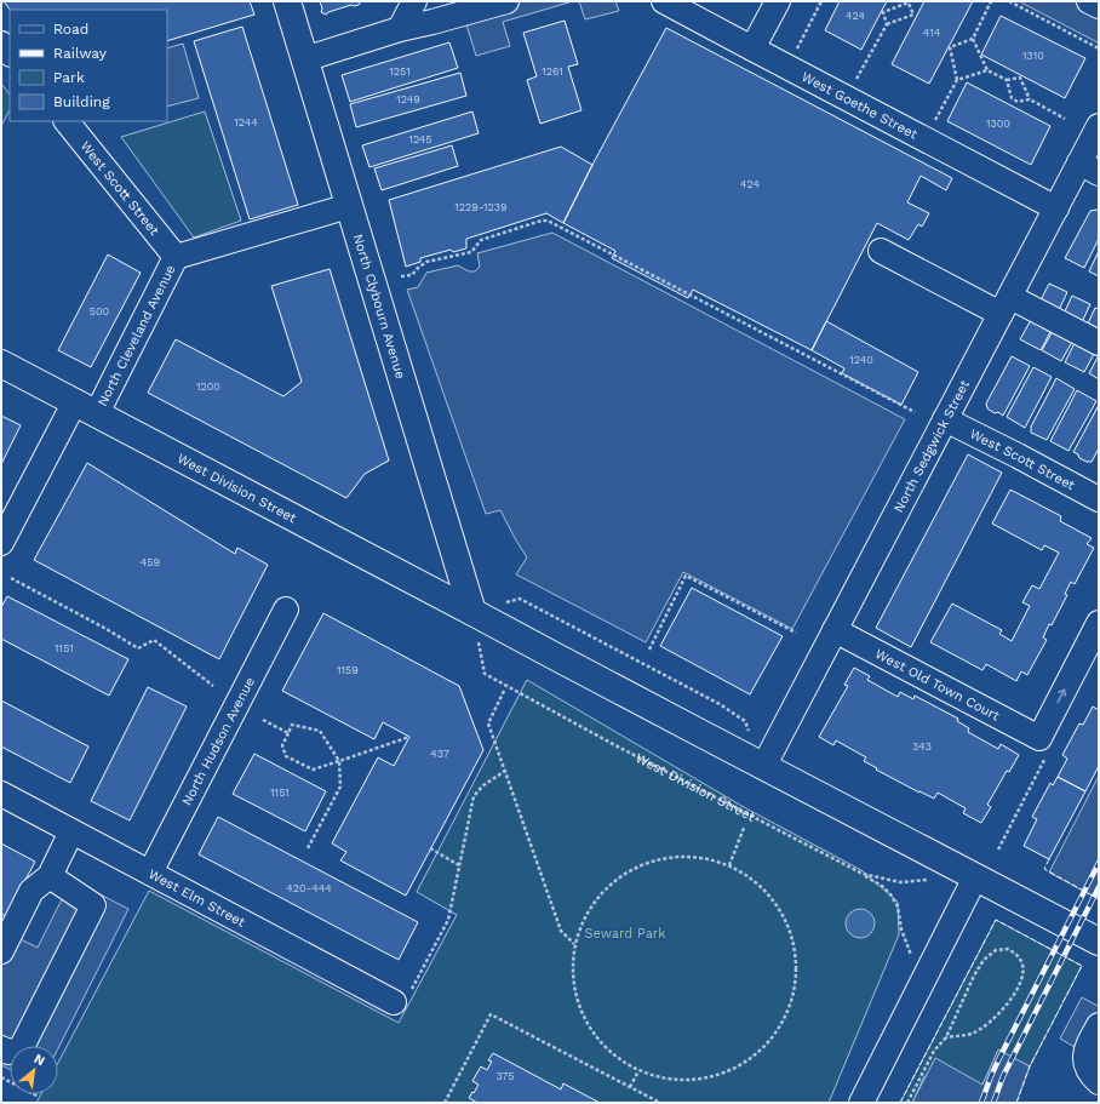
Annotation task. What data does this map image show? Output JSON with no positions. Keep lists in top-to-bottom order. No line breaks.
{"streets":{"main road":["North Clybourn Avenue","West Division Street"],"street":["West Goethe Street","West Scott Street","North Cleveland Avenue","North Sedgwick Street","West Old Town Court","North Hudson Avenue","West Elm Street"]},"crossings":[["West Goethe Street","North Sedgwick Street"],["West Scott Street","North Cleveland Avenue"],["West Scott Street","North Sedgwick Street"],["North Clybourn Avenue","West Division Street"],["North Cleveland Avenue","West Division Street"],["North Sedgwick Street","West Division Street"],["North Sedgwick Street","West Old Town Court"],["North Hudson Avenue","West Elm Street"]],"parks":["Seward Park"],"house_numbers":["424","414","1310","1251","1261","1249","1244","1300","1245","424","1229-1239","500","1240","1200","459","1151","1159","343","437","1151","420-444","375"],"legend":["Road","Railway","Park","Building"],"north":"top right"}
